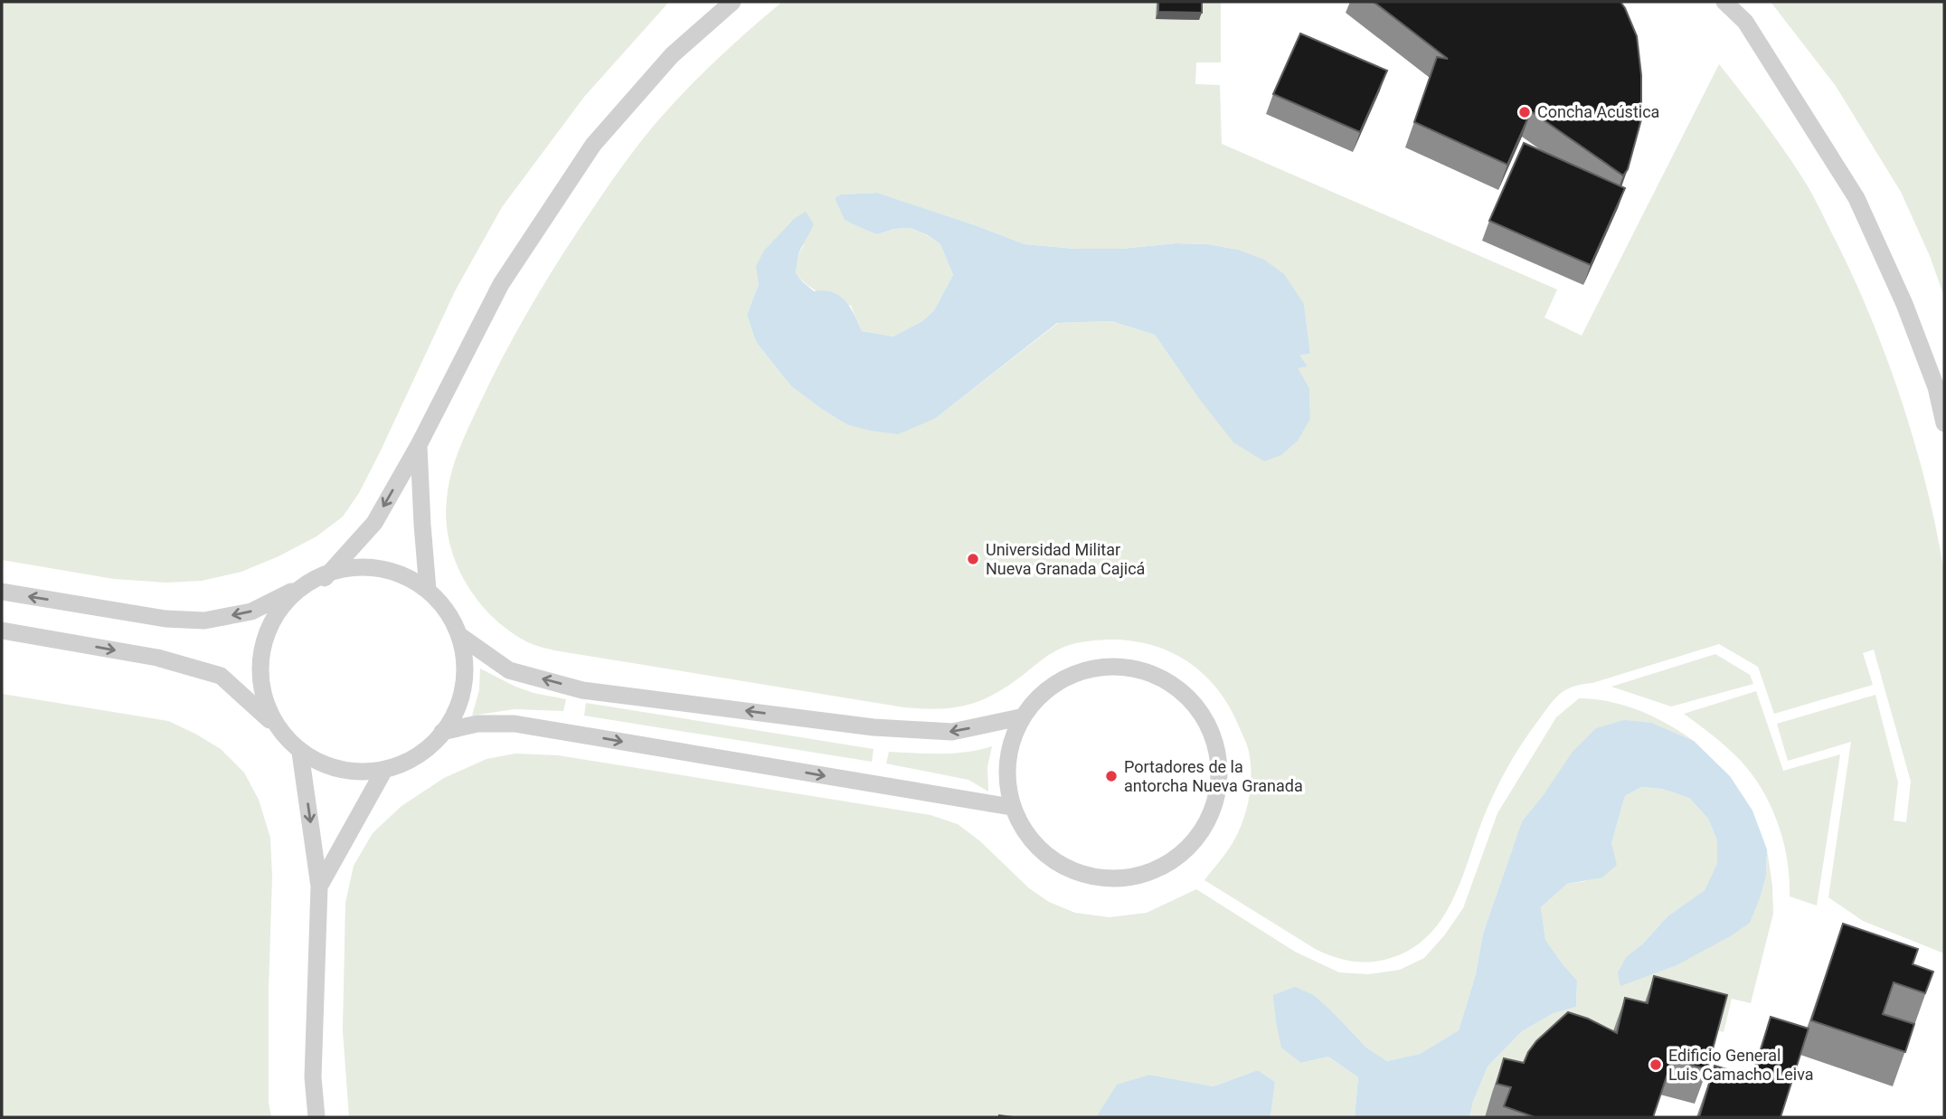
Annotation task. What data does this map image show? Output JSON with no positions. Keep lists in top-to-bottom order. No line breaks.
{"places":["Concha Acústica","Universidad Militar Nueva Granada Cajicá","Portadores de la antorcha Nueva Granada","Edificio General Luis Camacho Leiva"]}
